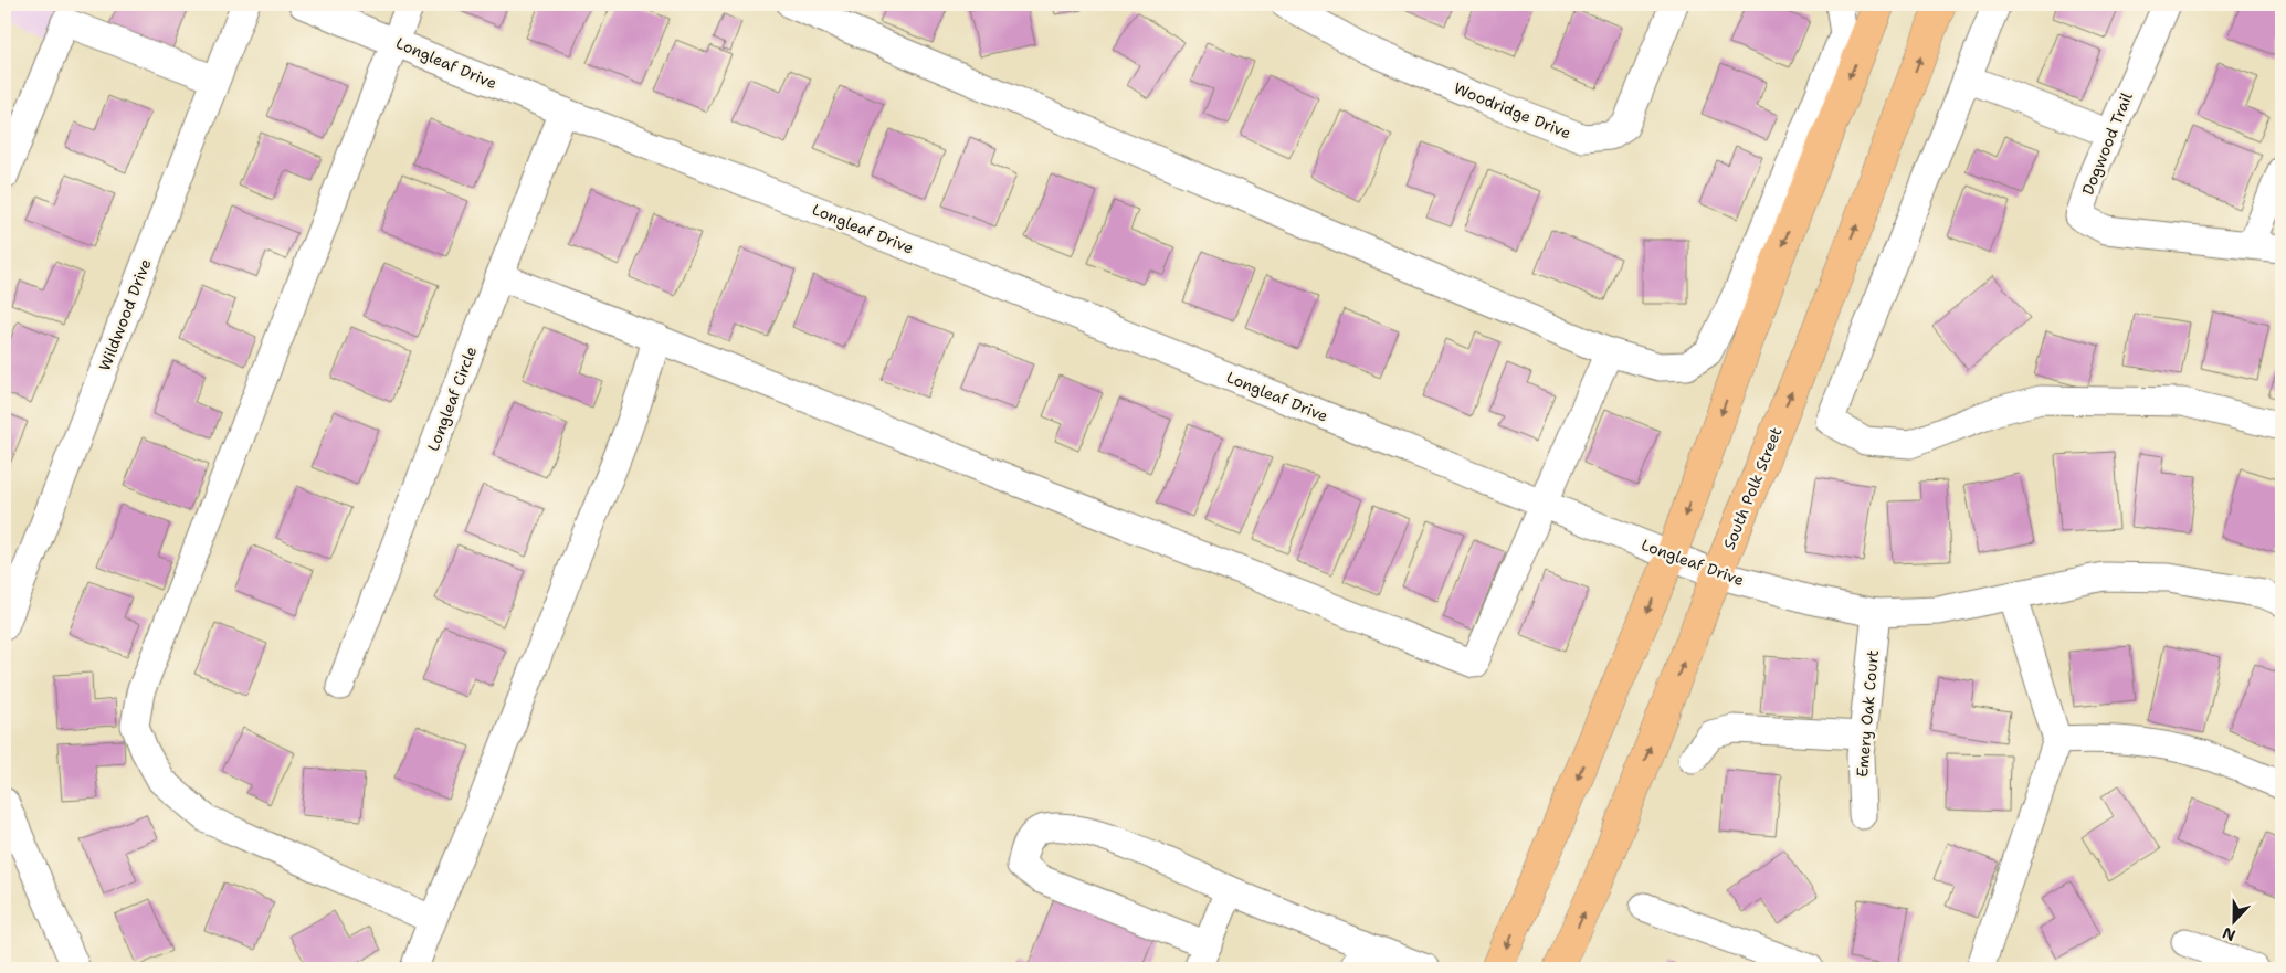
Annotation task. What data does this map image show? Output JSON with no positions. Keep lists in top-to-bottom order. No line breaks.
{"streets":{"main road":["South Polk Street"],"street":["Longleaf Drive","Woodridge Drive","Dogwood Trail","Wildwood Drive","Longleaf Circle","Emery Oak Court"]},"crossings":[["Longleaf Drive","Longleaf Circle"],["Longleaf Drive","South Polk Street"],["Longleaf Drive","Emery Oak Court"]],"north":"bottom"}
